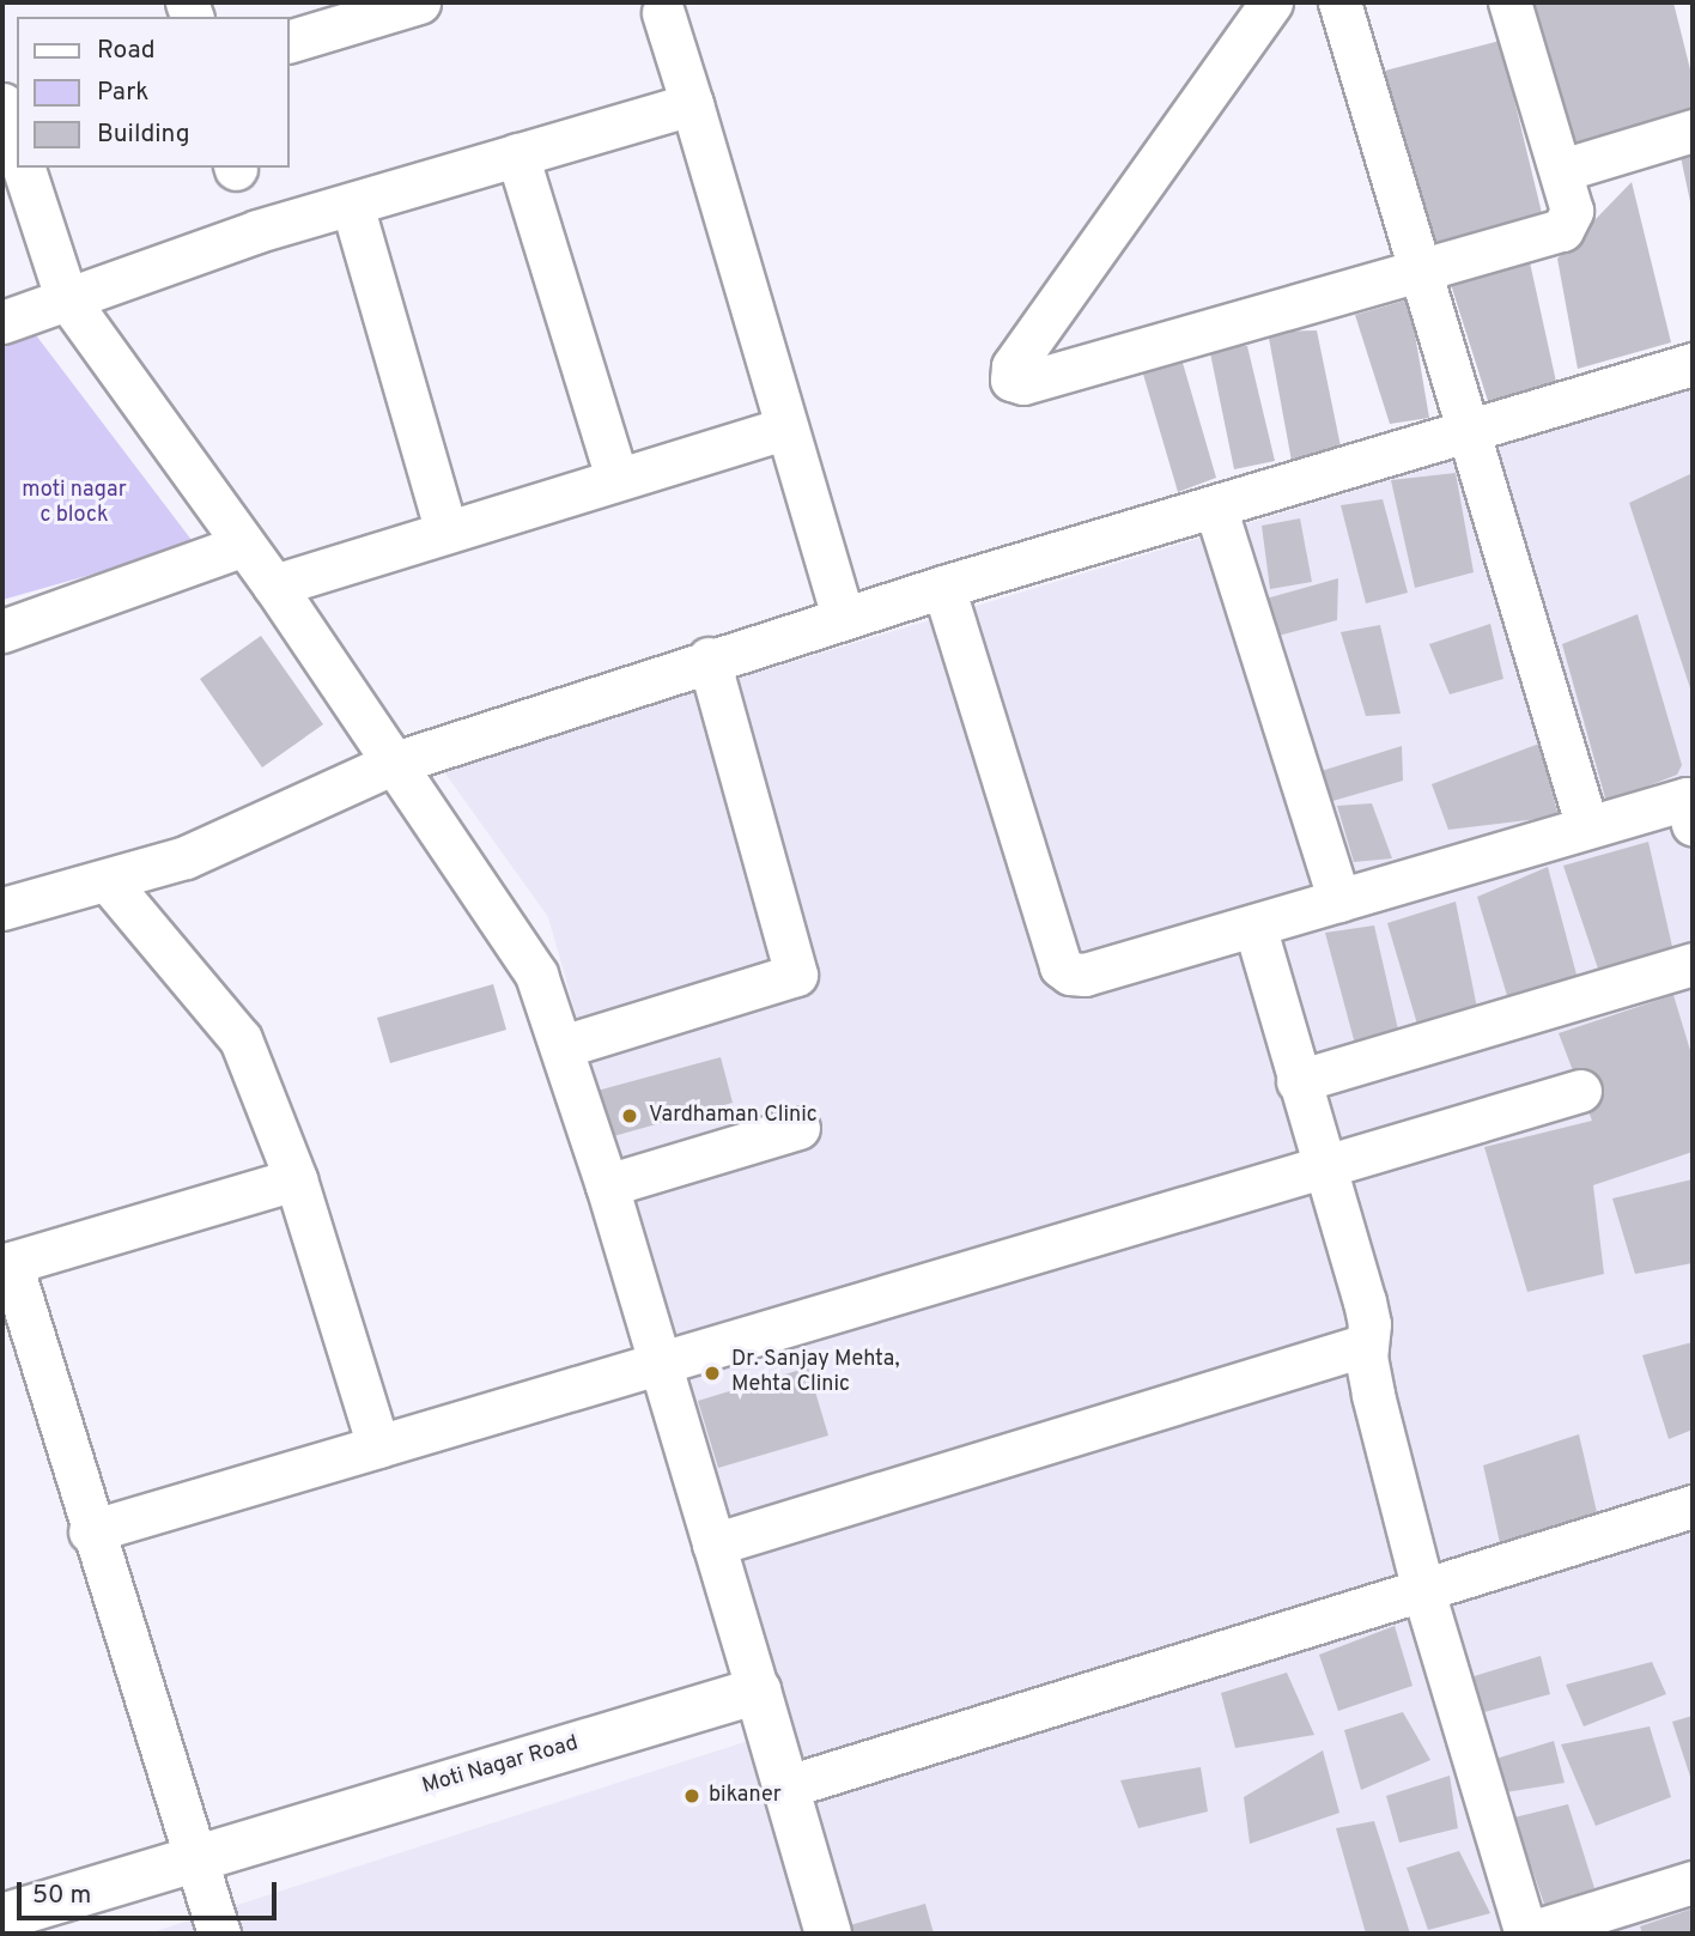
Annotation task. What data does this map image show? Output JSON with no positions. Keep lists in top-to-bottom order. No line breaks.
{"streets":{"street":["Moti Nagar Road"]},"parks":["moti nagar c block"],"places":["Vardhaman Clinic","Dr. Sanjay Mehta, Mehta Clinic","bikaner"],"legend":["Road","Park","Building"],"scale_bar":"50 m"}
